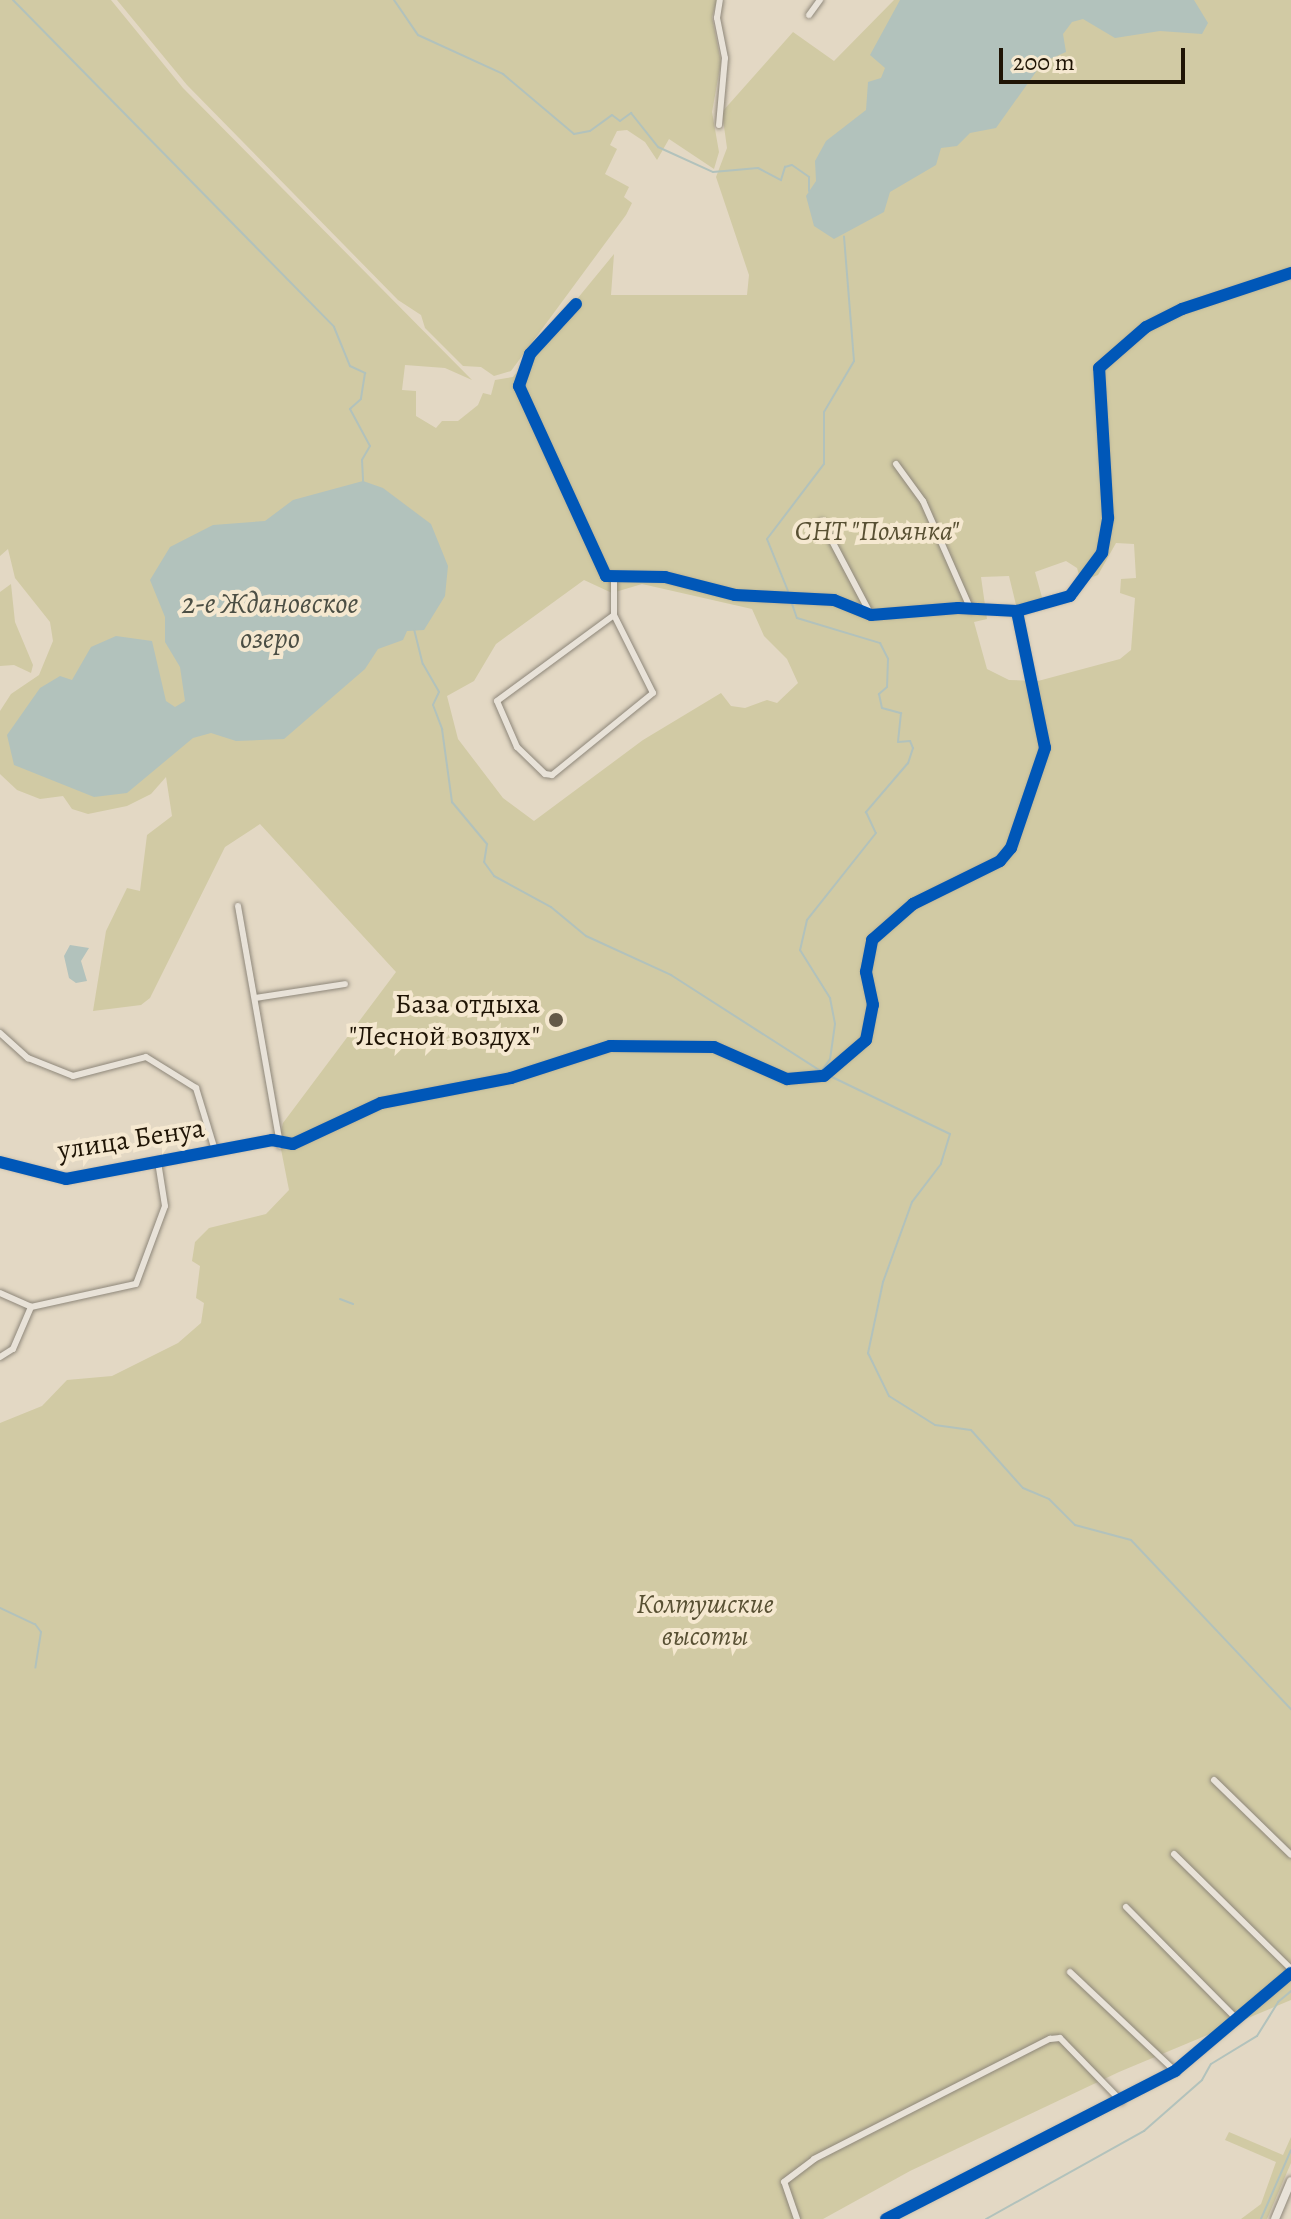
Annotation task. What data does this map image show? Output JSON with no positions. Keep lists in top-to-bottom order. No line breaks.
{"streets":{"street":["улица Бенуа"]},"water":["2-е Ждановское озеро"],"parks":["СНТ \"Полянка\"","Колтушские высоты"],"places":["База отдыха \"Лесной воздух\""],"scale_bar":"200 m"}
